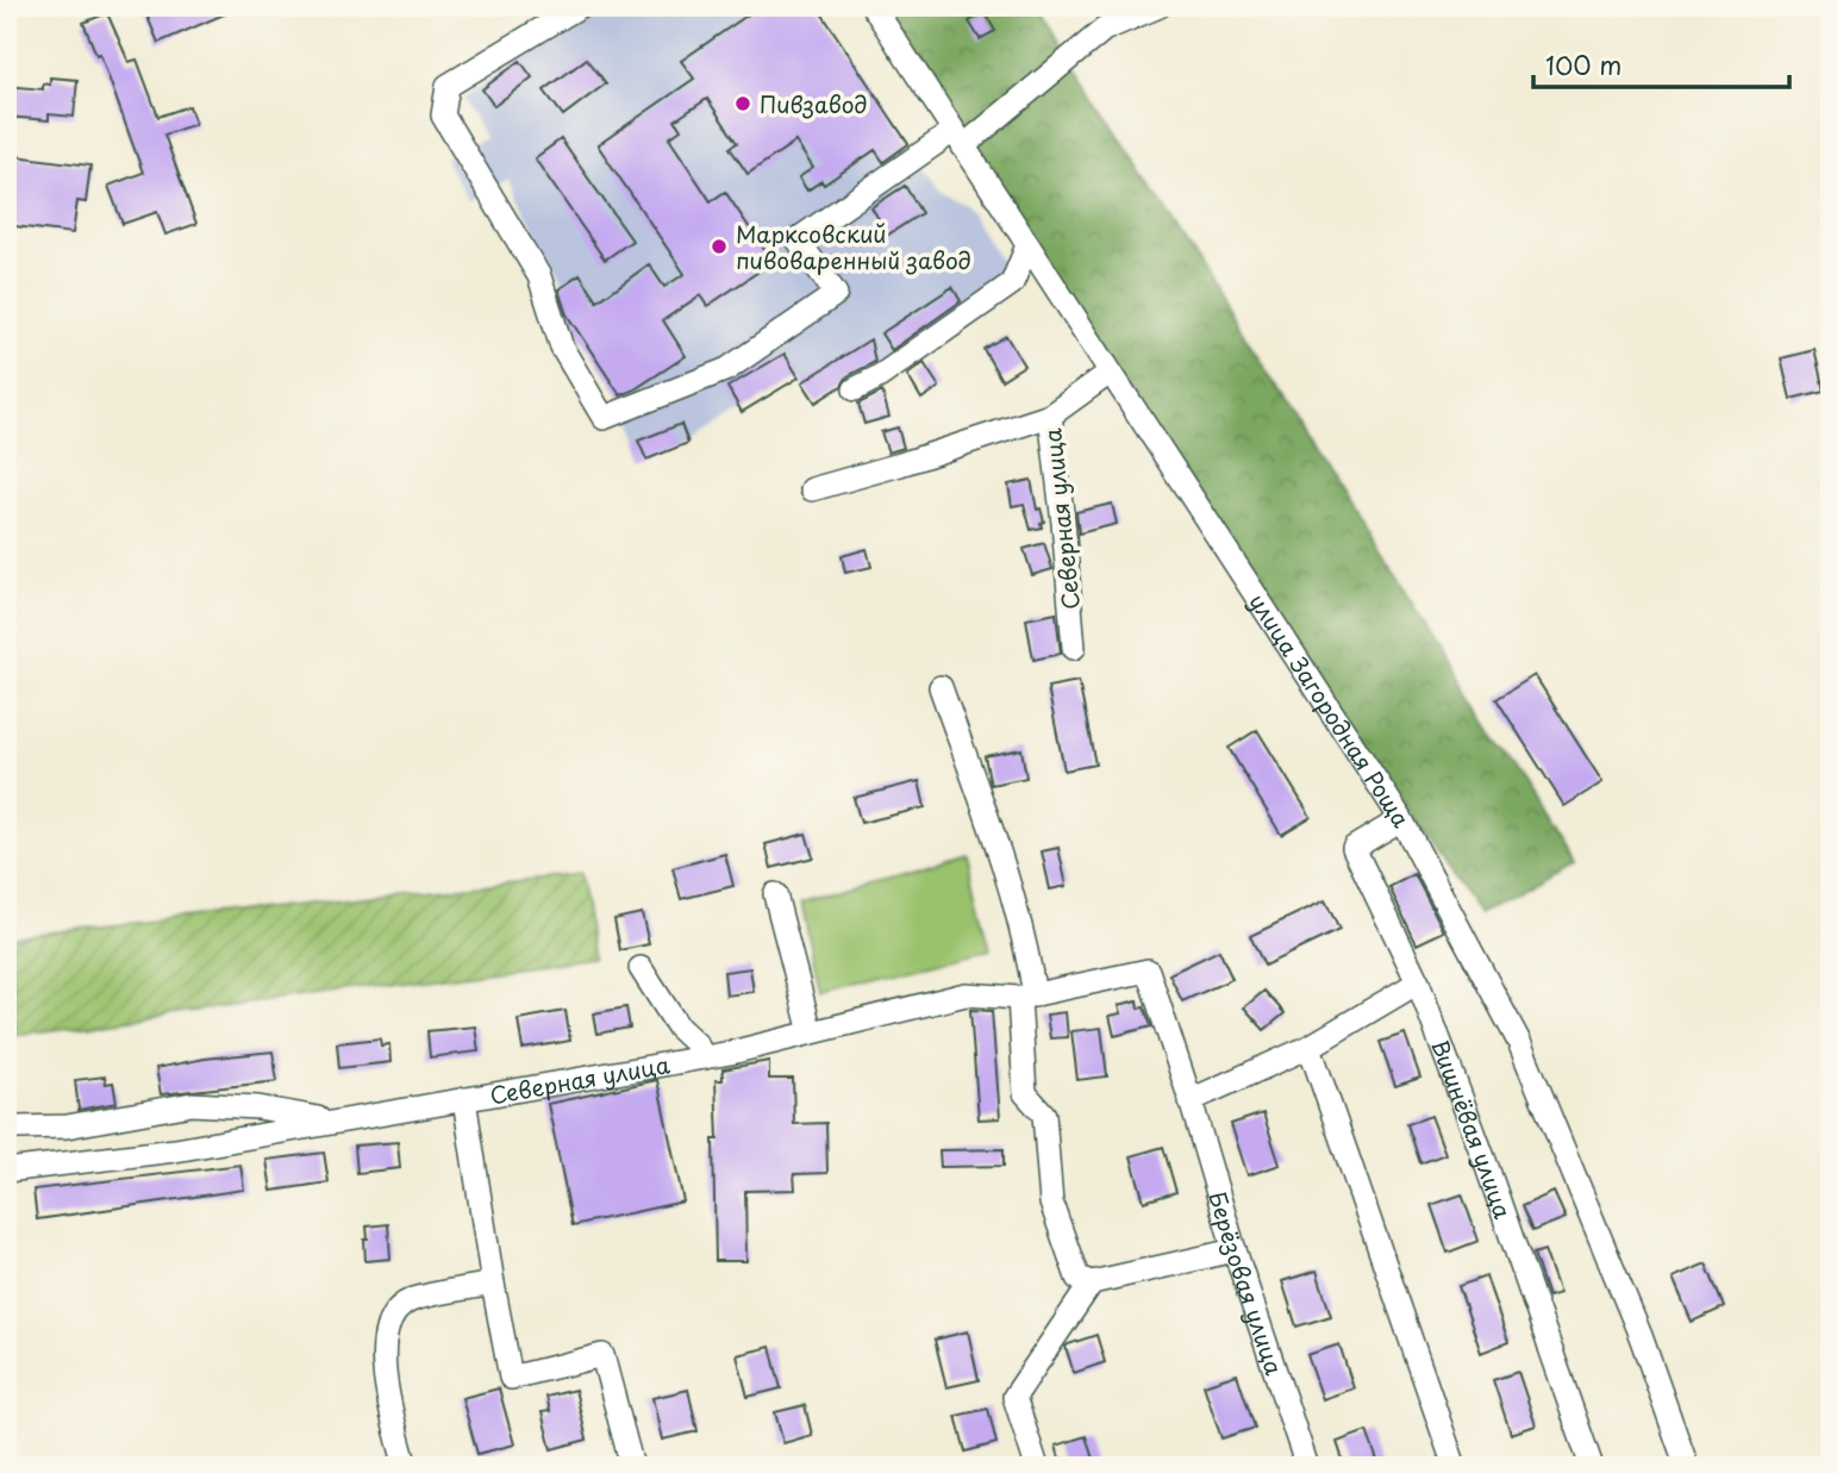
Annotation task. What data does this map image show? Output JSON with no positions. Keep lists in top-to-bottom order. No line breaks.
{"streets":{"street":["Северная улица","улица Загородная Роща","Вишнёвая улица","Берёзовая улица"]},"crossings":[["Северная улица","улица Загородная Роща"],["Северная улица","Берёзовая улица"],["улица Загородная Роща","Вишнёвая улица"]],"places":["Пивзавод","Марксовский пивоваренный завод"],"scale_bar":"100 m"}
